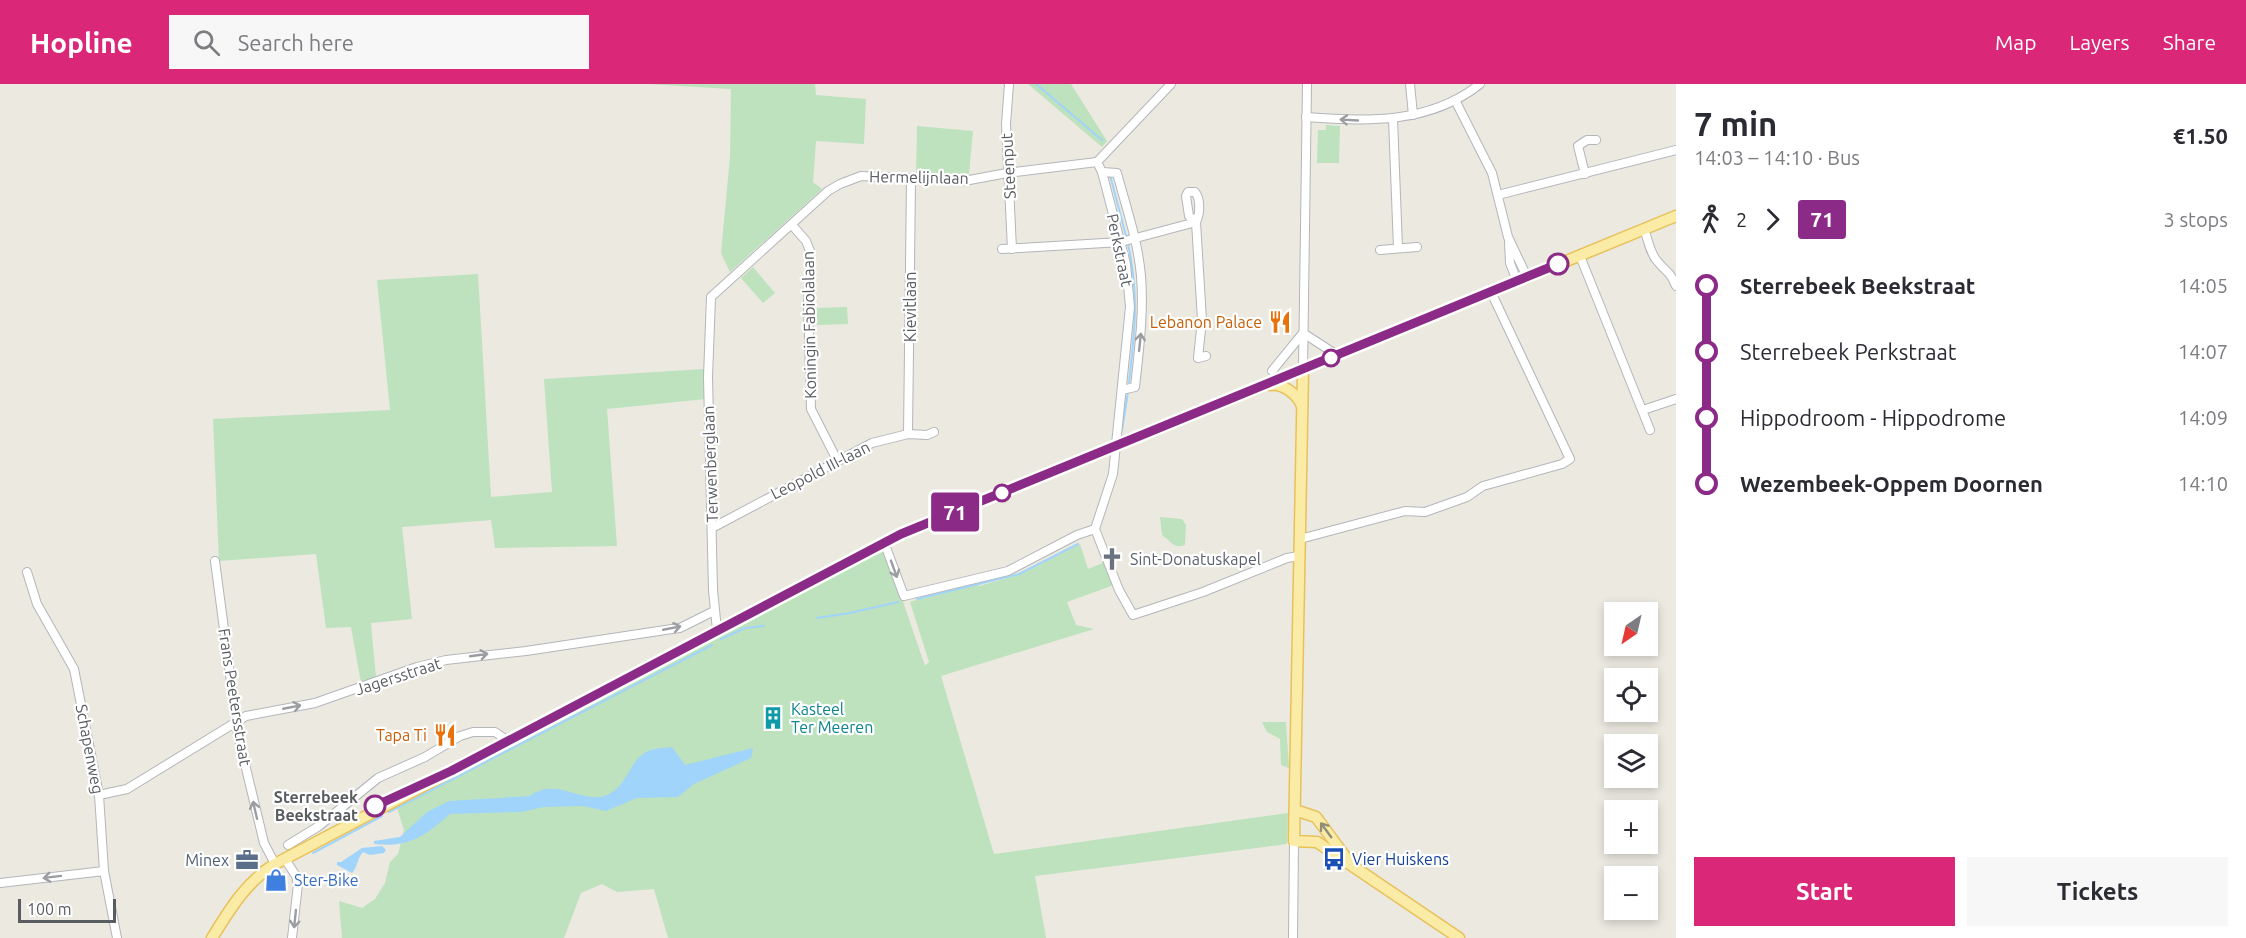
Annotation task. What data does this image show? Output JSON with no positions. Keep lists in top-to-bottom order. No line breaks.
{"streets":{"street":["Steenput","Hermelijnlaan","Perkstraat","Kievitlaan","Koningin Fabiolalaan","Terwenberglaan","Leopold III-laan","Jagersstraat","Frans Peetersstraat","Schapenweg"]},"crossings":[["Steenput","Hermelijnlaan"],["Hermelijnlaan","Perkstraat"],["Hermelijnlaan","Kievitlaan"],["Hermelijnlaan","Koningin Fabiolalaan"],["Hermelijnlaan","Terwenberglaan"],["Kievitlaan","Leopold III-laan"],["Koningin Fabiolalaan","Leopold III-laan"],["Terwenberglaan","Leopold III-laan"],["Terwenberglaan","Jagersstraat"],["Jagersstraat","Frans Peetersstraat"],["Jagersstraat","Schapenweg"]],"one_way":["Jagersstraat"],"places":{"restaurant":["Lebanon Palace","Tapa Ti"],"church":["Sint-Donatuskapel"],"building":["Kasteel Ter Meeren"],"other":["Sterrebeek Beekstraat"],"bus stop":["Vier Huiskens"],"office":["Minex"],"shop":["Ster-Bike"]},"lines":["bus line 71"],"scale_bar":"100 m","north":"bottom left","page":{"header":"Hopline","search":"Search here","nav":["Map","Layers","Share"],"on_map":"71","heading":["7 min","14:03 – 14:10 · Bus","€1.50"],"legs":["2","71","3 stops"],"list":[{"name":"Sterrebeek Beekstraat","value":"14:05"},{"name":"Sterrebeek Perkstraat","value":"14:07"},{"name":"Hippodroom - Hippodrome","value":"14:09"},{"name":"Wezembeek-Oppem Doornen","value":"14:10"}],"map_buttons":["+","−"],"buttons":["Start","Tickets"],"scale":"100 m"}}
